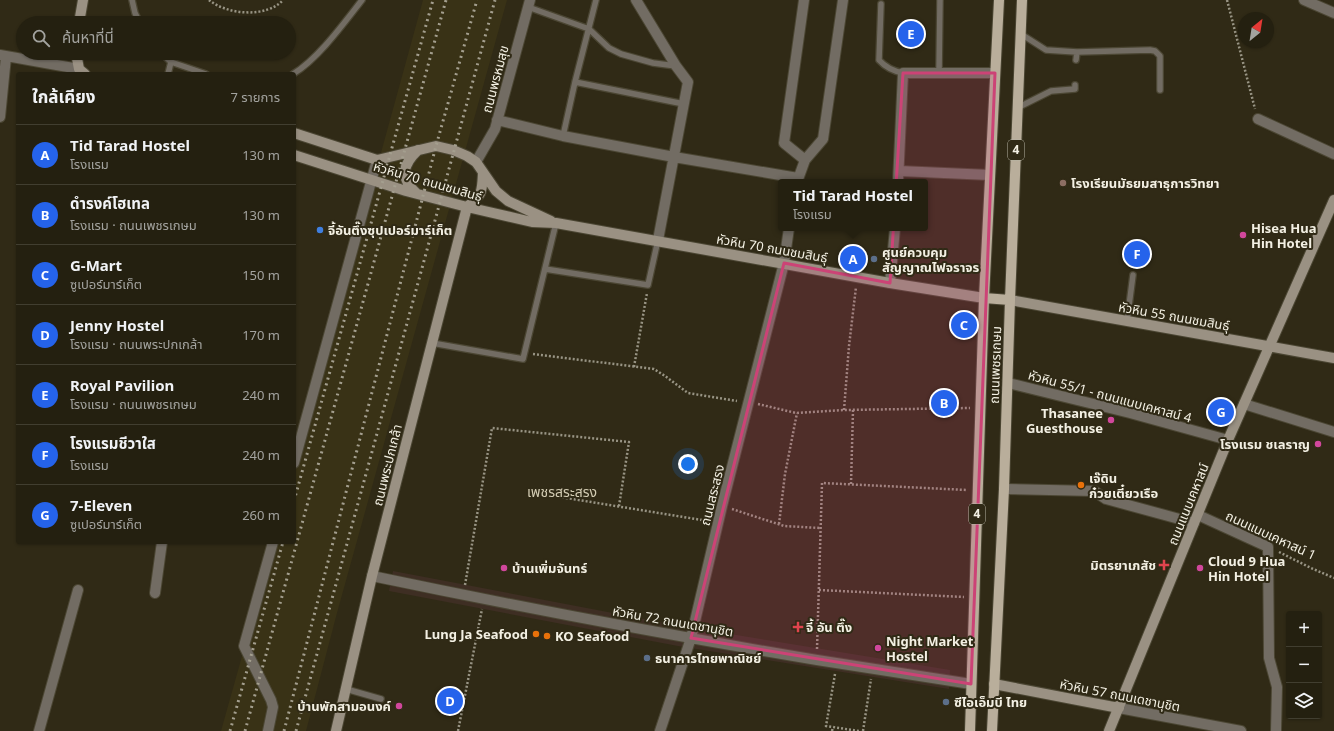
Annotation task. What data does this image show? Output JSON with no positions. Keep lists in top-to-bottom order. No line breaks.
{"streets":{"main road":["4","ถนนเพชรเกษม"],"street":["ถนนพรหมสุข","หัวหิน 70 ถนนชมสินธุ์","หัวหิน 55 ถนนชมสินธุ์","หัวหิน 55/1 - ถนนแนบเคหาสน์ 4","ถนนพระปกเกล้า","ถนนสระสรง","ถนนแนบเคหาสน์","ถนนแนบเคหาสน์ 1","หัวหิน 72 ถนนเดชานุชิต","หัวหิน 57 ถนนเดชานุชิต"]},"crossings":[["ถนนพรหมสุข","หัวหิน 70 ถนนชมสินธุ์"],["ถนนพรหมสุข","ถนนพระปกเกล้า"],["หัวหิน 70 ถนนชมสินธุ์","ถนนเพชรเกษม"],["หัวหิน 70 ถนนชมสินธุ์","ถนนพระปกเกล้า"],["หัวหิน 70 ถนนชมสินธุ์","ถนนสระสรง"],["หัวหิน 55 ถนนชมสินธุ์","ถนนเพชรเกษม"],["หัวหิน 55 ถนนชมสินธุ์","ถนนแนบเคหาสน์"],["ถนนเพชรเกษม","หัวหิน 55/1 - ถนนแนบเคหาสน์ 4"],["ถนนเพชรเกษม","ถนนแนบเคหาสน์ 1"],["ถนนเพชรเกษม","หัวหิน 72 ถนนเดชานุชิต"],["ถนนเพชรเกษม","หัวหิน 57 ถนนเดชานุชิต"],["หัวหิน 55/1 - ถนนแนบเคหาสน์ 4","ถนนแนบเคหาสน์"],["ถนนพระปกเกล้า","หัวหิน 72 ถนนเดชานุชิต"],["ถนนสระสรง","หัวหิน 72 ถนนเดชานุชิต"],["ถนนแนบเคหาสน์","ถนนแนบเคหาสน์ 1"],["ถนนแนบเคหาสน์","หัวหิน 57 ถนนเดชานุชิต"]],"districts":["เพชรสระสรง"],"places":{"other":["โรงเรียนมัธยมสาธุการวิทยา","จี้อันตึ๊งซุปเปอร์มาร์เก็ต","Hisea Hua Hin Hotel","ศูนย์ควบคุม สัญญาณไฟจราจร","Thasanee Guesthouse","โรงแรม ชเลราญ","เจ๊ดิน ก๋วยเตี๋ยวเรือ","บ้านเพิ่มจันทร์","Cloud 9 Hua Hin Hotel","Lung Ja Seafood","KO Seafood","Night Market Hostel","ธนาคารไทยพาณิชย์","ซีไอเอ็มบี ไทย","บ้านพักสามอนงค์"],"health":["มิตรยาเภสัช","จี้ อัน ตึ๊ง"]},"north":"top right","page":{"search":"ค้นหาที่นี่","pins":["E","F","A","C","B","G","D"],"heading":["ใกล้เคียง","7 รายการ"],"list":[{"mark":"A","name":"Tid Tarad Hostel","note":"โรงแรม","value":"130 m"},{"mark":"B","name":"ดำรงค์โฮเทล","note":"โรงแรม · ถนนเพชรเกษม","value":"130 m"},{"mark":"C","name":"G-Mart","note":"ซูเปอร์มาร์เก็ต","value":"150 m"},{"mark":"D","name":"Jenny Hostel","note":"โรงแรม · ถนนพระปกเกล้า","value":"170 m"},{"mark":"E","name":"Royal Pavilion","note":"โรงแรม · ถนนเพชรเกษม","value":"240 m"},{"mark":"F","name":"โรงแรมชีวาใส","note":"โรงแรม","value":"240 m"},{"mark":"G","name":"7-Eleven","note":"ซูเปอร์มาร์เก็ต","value":"260 m"}],"popup":["Tid Tarad Hostel","โรงแรม"],"map_buttons":["+","−"]}}
